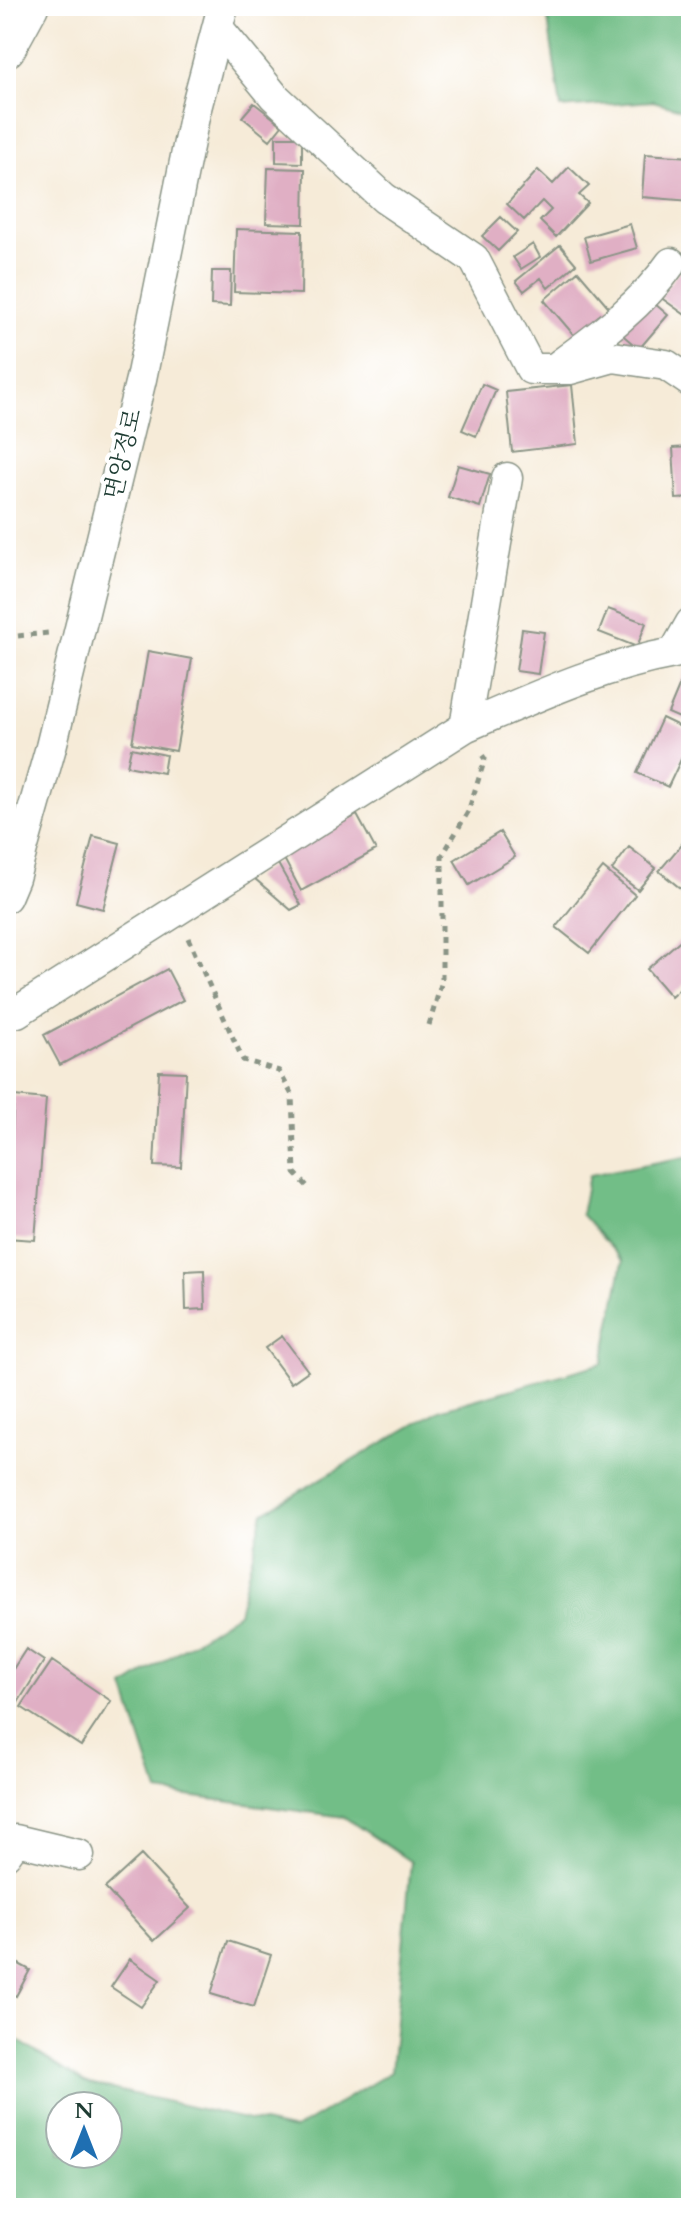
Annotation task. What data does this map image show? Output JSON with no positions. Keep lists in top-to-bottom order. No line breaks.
{"streets":{"street":["면앙정로"]},"north":"top"}
